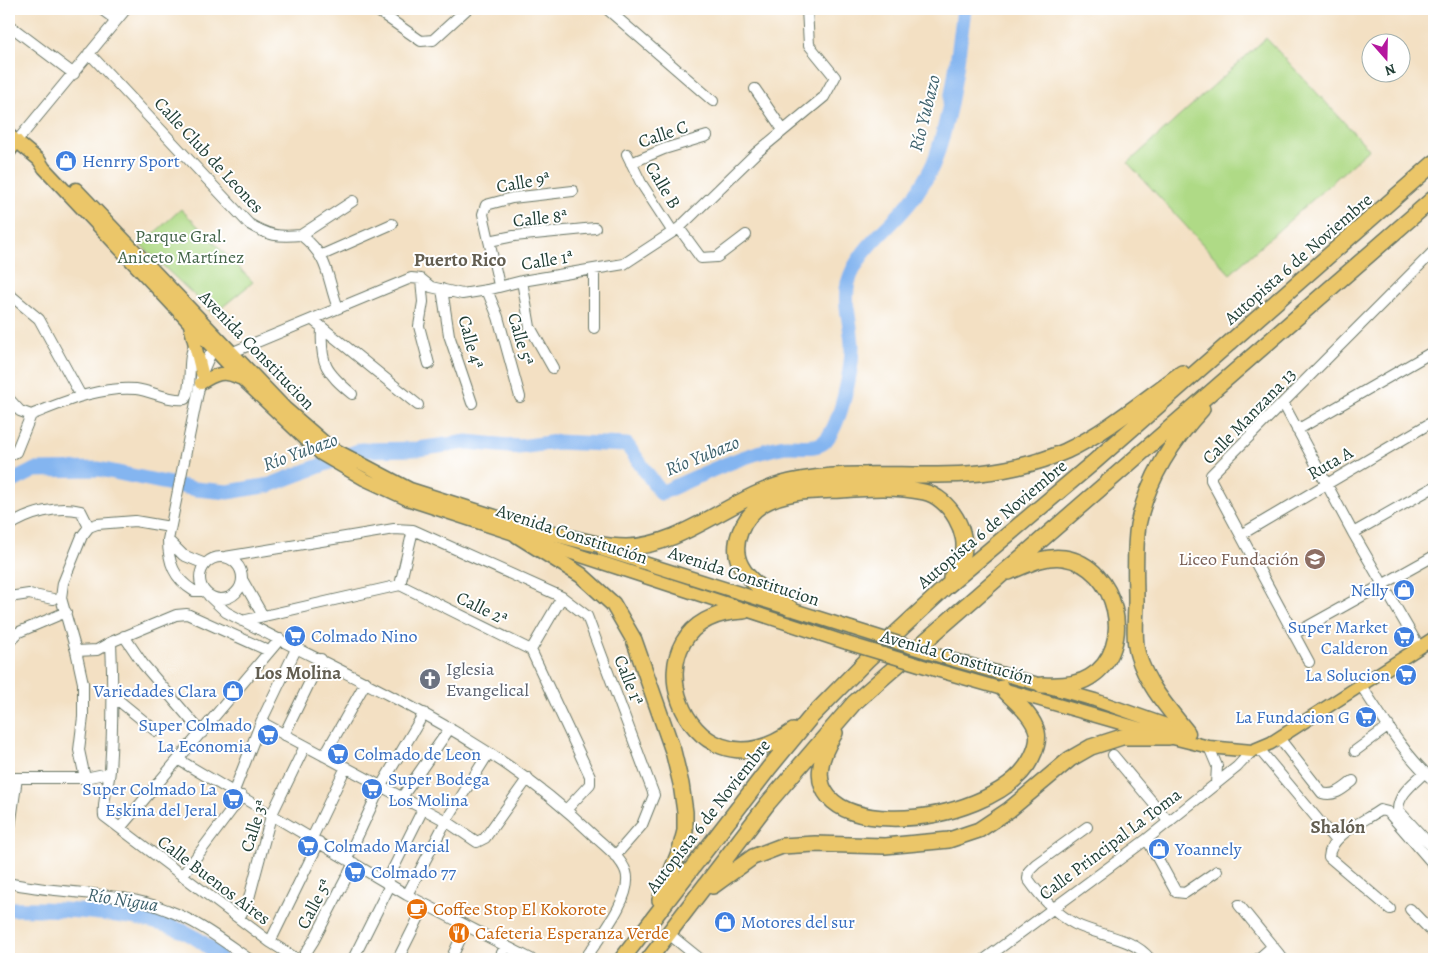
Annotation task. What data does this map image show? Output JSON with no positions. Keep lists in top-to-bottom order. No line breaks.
{"streets":{"highway":["Autopista 6 de Noviembre"],"main road":["Avenida Constitucion","Avenida Constitución"],"street":["Calle C","Calle Club de Leones","Calle 9ª","Calle B","Calle 8ª","Calle 1ª","Calle 5ª","Calle 4ª","Calle Manzana 13","Ruta A","Calle 2ª","Calle 3ª","Calle Principal La Toma","Calle Buenos Aires"]},"crossings":[["Calle C","Calle B"],["Calle 9ª","Calle 8ª"],["Calle B","Calle 1ª"],["Calle 1ª","Calle 5ª"],["Calle 1ª","Calle 4ª"],["Avenida Constitucion","Avenida Constitución"],["Calle Manzana 13","Ruta A"],["Avenida Constitución","Calle Principal La Toma"],["Calle 3ª","Calle Buenos Aires"]],"districts":["Puerto Rico","Los Molina","Shalón"],"water":["Río Yubazo","Río Nigua"],"parks":["Parque Gral. Aniceto Martínez"],"places":{"shop":["Henrry Sport","Nelly","Variedades Clara","Yoannely","Motores del sur"],"school or university":["Liceo Fundación"],"supermarket":["Colmado Nino","Super Market Calderon","La Solucion","La Fundacion G","Super Colmado La Economia","Colmado de Leon","Super Bodega Los Molina","Super Colmado La Eskina del Jeral","Colmado Marcial","Colmado 77"],"church":["Iglesia Evangelical"],"cafe":["Coffee Stop El Kokorote"],"restaurant":["Cafeteria Esperanza Verde"]},"north":"bottom"}
